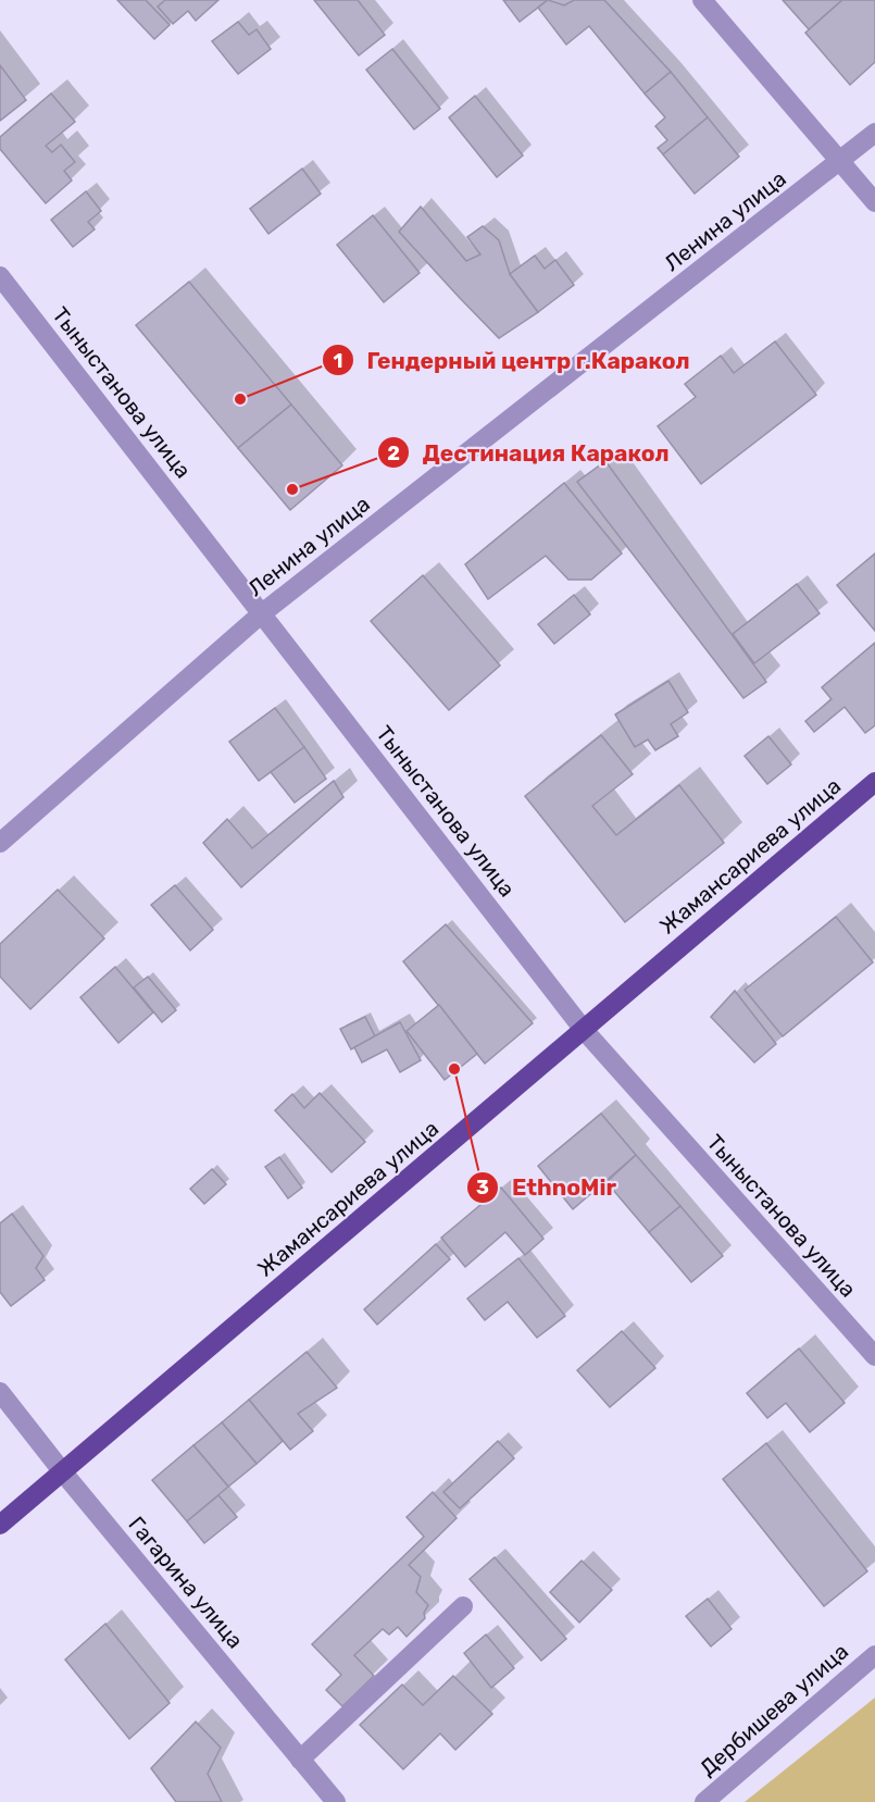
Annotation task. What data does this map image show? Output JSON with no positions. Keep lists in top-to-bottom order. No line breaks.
{"streets":{"main road":["Жамансариева улица"],"street":["Ленина улица","Тыныстанова улица","Гагарина улица","Дербишева улица"]},"crossings":[["Ленина улица","Тыныстанова улица"],["Тыныстанова улица","Жамансариева улица"],["Жамансариева улица","Гагарина улица"]],"places":["Гендерный центр г.Каракол","Дестинация Каракол","EthnoMir"]}
